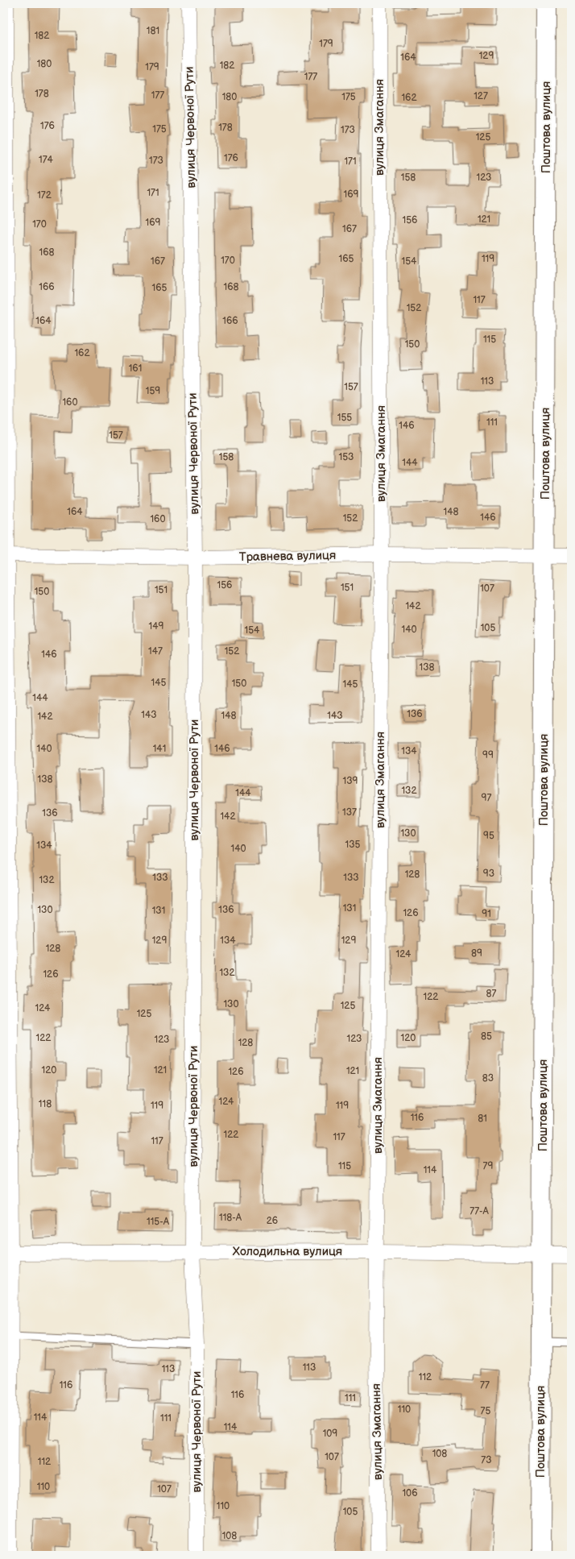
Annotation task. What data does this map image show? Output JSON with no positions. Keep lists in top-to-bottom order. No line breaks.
{"streets":{"street":["вулиця Червоної Рути","вулиця Змагання","Поштова вулиця","Травнева вулиця","Холодильна вулиця"]},"crossings":[["вулиця Червоної Рути","Травнева вулиця"],["вулиця Червоної Рути","Холодильна вулиця"],["вулиця Змагання","Травнева вулиця"],["вулиця Змагання","Холодильна вулиця"],["Поштова вулиця","Травнева вулиця"],["Поштова вулиця","Холодильна вулиця"]],"house_numbers":["181","182","179","129","164","180","182","179","177","178","177","127","180","175","162","176","178","175","173","125","176","174","173","171","158","123","171","169","172","121","156","169","170","167","168","165","119","170","167","154","166","168","165","117","152","164","166","115","150","162","161","113","157","159","160","155","111","146","157","158","153","144","164","148","146","152","160","156","151","107","151","150","142","149","105","140","154","147","152","146","138","145","150","145","144","136","143","148","143","142","140","141","146","134","99","138","139","132","144","97","137","136","142","130","95","135","134","140","93","128","133","133","132","131","130","136","131","126","91","129","134","129","128","89","124","132","126","87","122","130","125","124","125","85","122","120","123","123","128","120","121","121","126","83","124","118","119","119","116","81","122","117","117","115","79","114","77-А","118-А","26","115-А","113","113","112","116","77","116","111","110","75","114","111","114","109","108","107","73","112","110","107","106","110","105","108"]}
